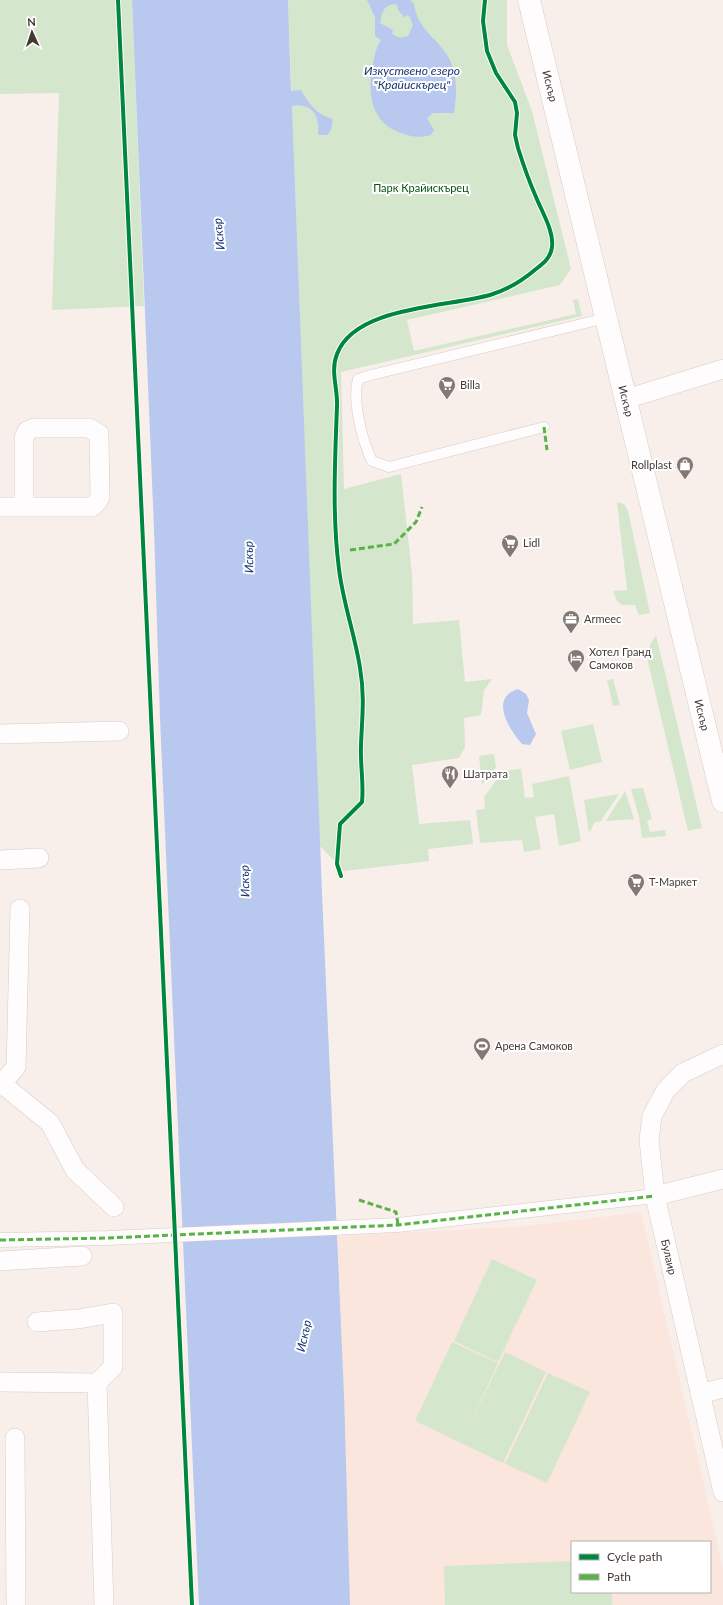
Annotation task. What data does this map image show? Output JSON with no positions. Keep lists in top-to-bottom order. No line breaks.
{"streets":{"main road":["Искър"],"street":["Булаир"]},"water":["Изкуствено езеро \"Крайискърец\"","Искър"],"parks":["Парк Крайискърец"],"places":{"supermarket":["Billa","Lidl","Т-Маркет"],"shop":["Rollplast"],"office":["Armeec"],"hotel":["Хотел Гранд Самоков"],"restaurant":["Шатрата"],"sports":["Арена Самоков"]},"legend":["Cycle path","Path"],"north":"top"}
